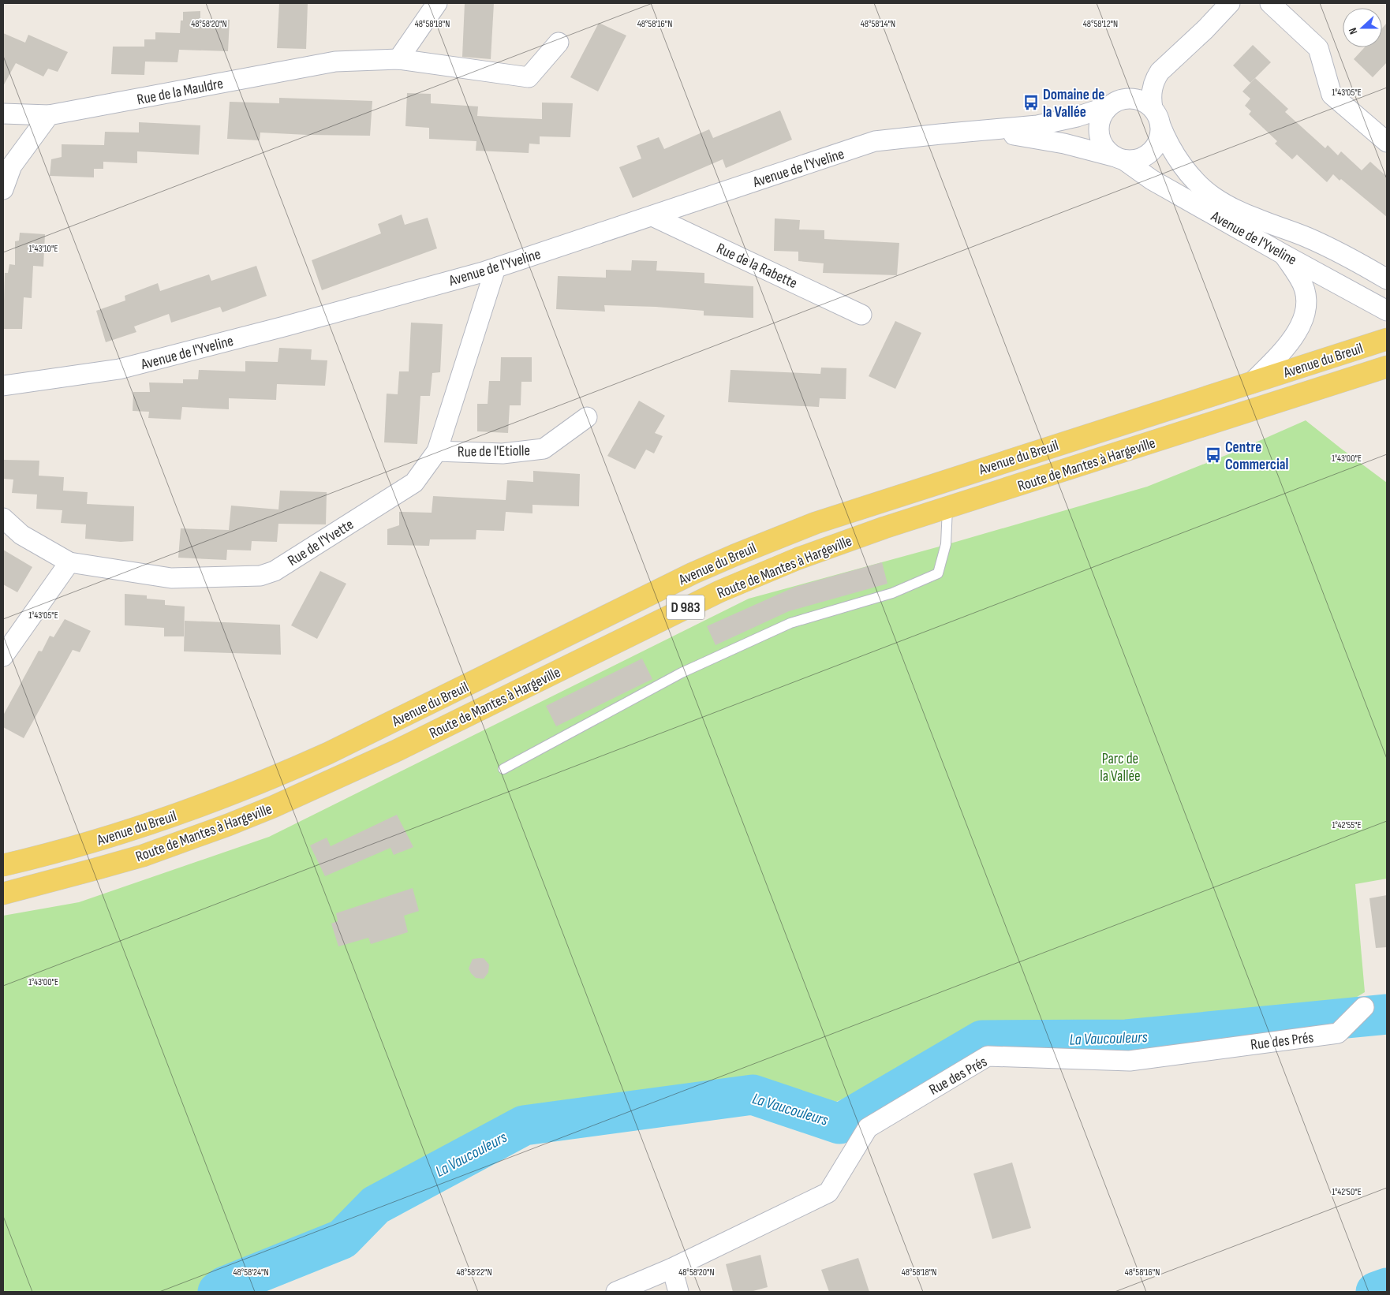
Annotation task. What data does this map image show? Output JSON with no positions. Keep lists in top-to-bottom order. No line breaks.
{"streets":{"main road":["Avenue du Breuil","Route de Mantes à Hargeville","D 983"],"street":["Rue de la Mauldre","Avenue de l'Yveline","Rue de la Rabette","Rue de l'Etiolle","Rue de l'Yvette","Rue des Prés"]},"crossings":[["Avenue de l'Yveline","Rue de la Rabette"],["Avenue de l'Yveline","Rue de l'Yvette"],["Rue de l'Etiolle","Rue de l'Yvette"]],"water":["La Vaucouleurs"],"parks":["Parc de la Vallée"],"places":{"bus stop":["Domaine de la Vallée","Centre Commercial"]},"north":"left","coordinates":["48°58'20\"N","48°58'18\"N","48°58'16\"N","48°58'14\"N","48°58'12\"N","1°43'05\"E","1°43'10\"E","1°43'00\"E","1°42'55\"E","1°42'50\"E","48°58'24\"N","48°58'22\"N"]}
